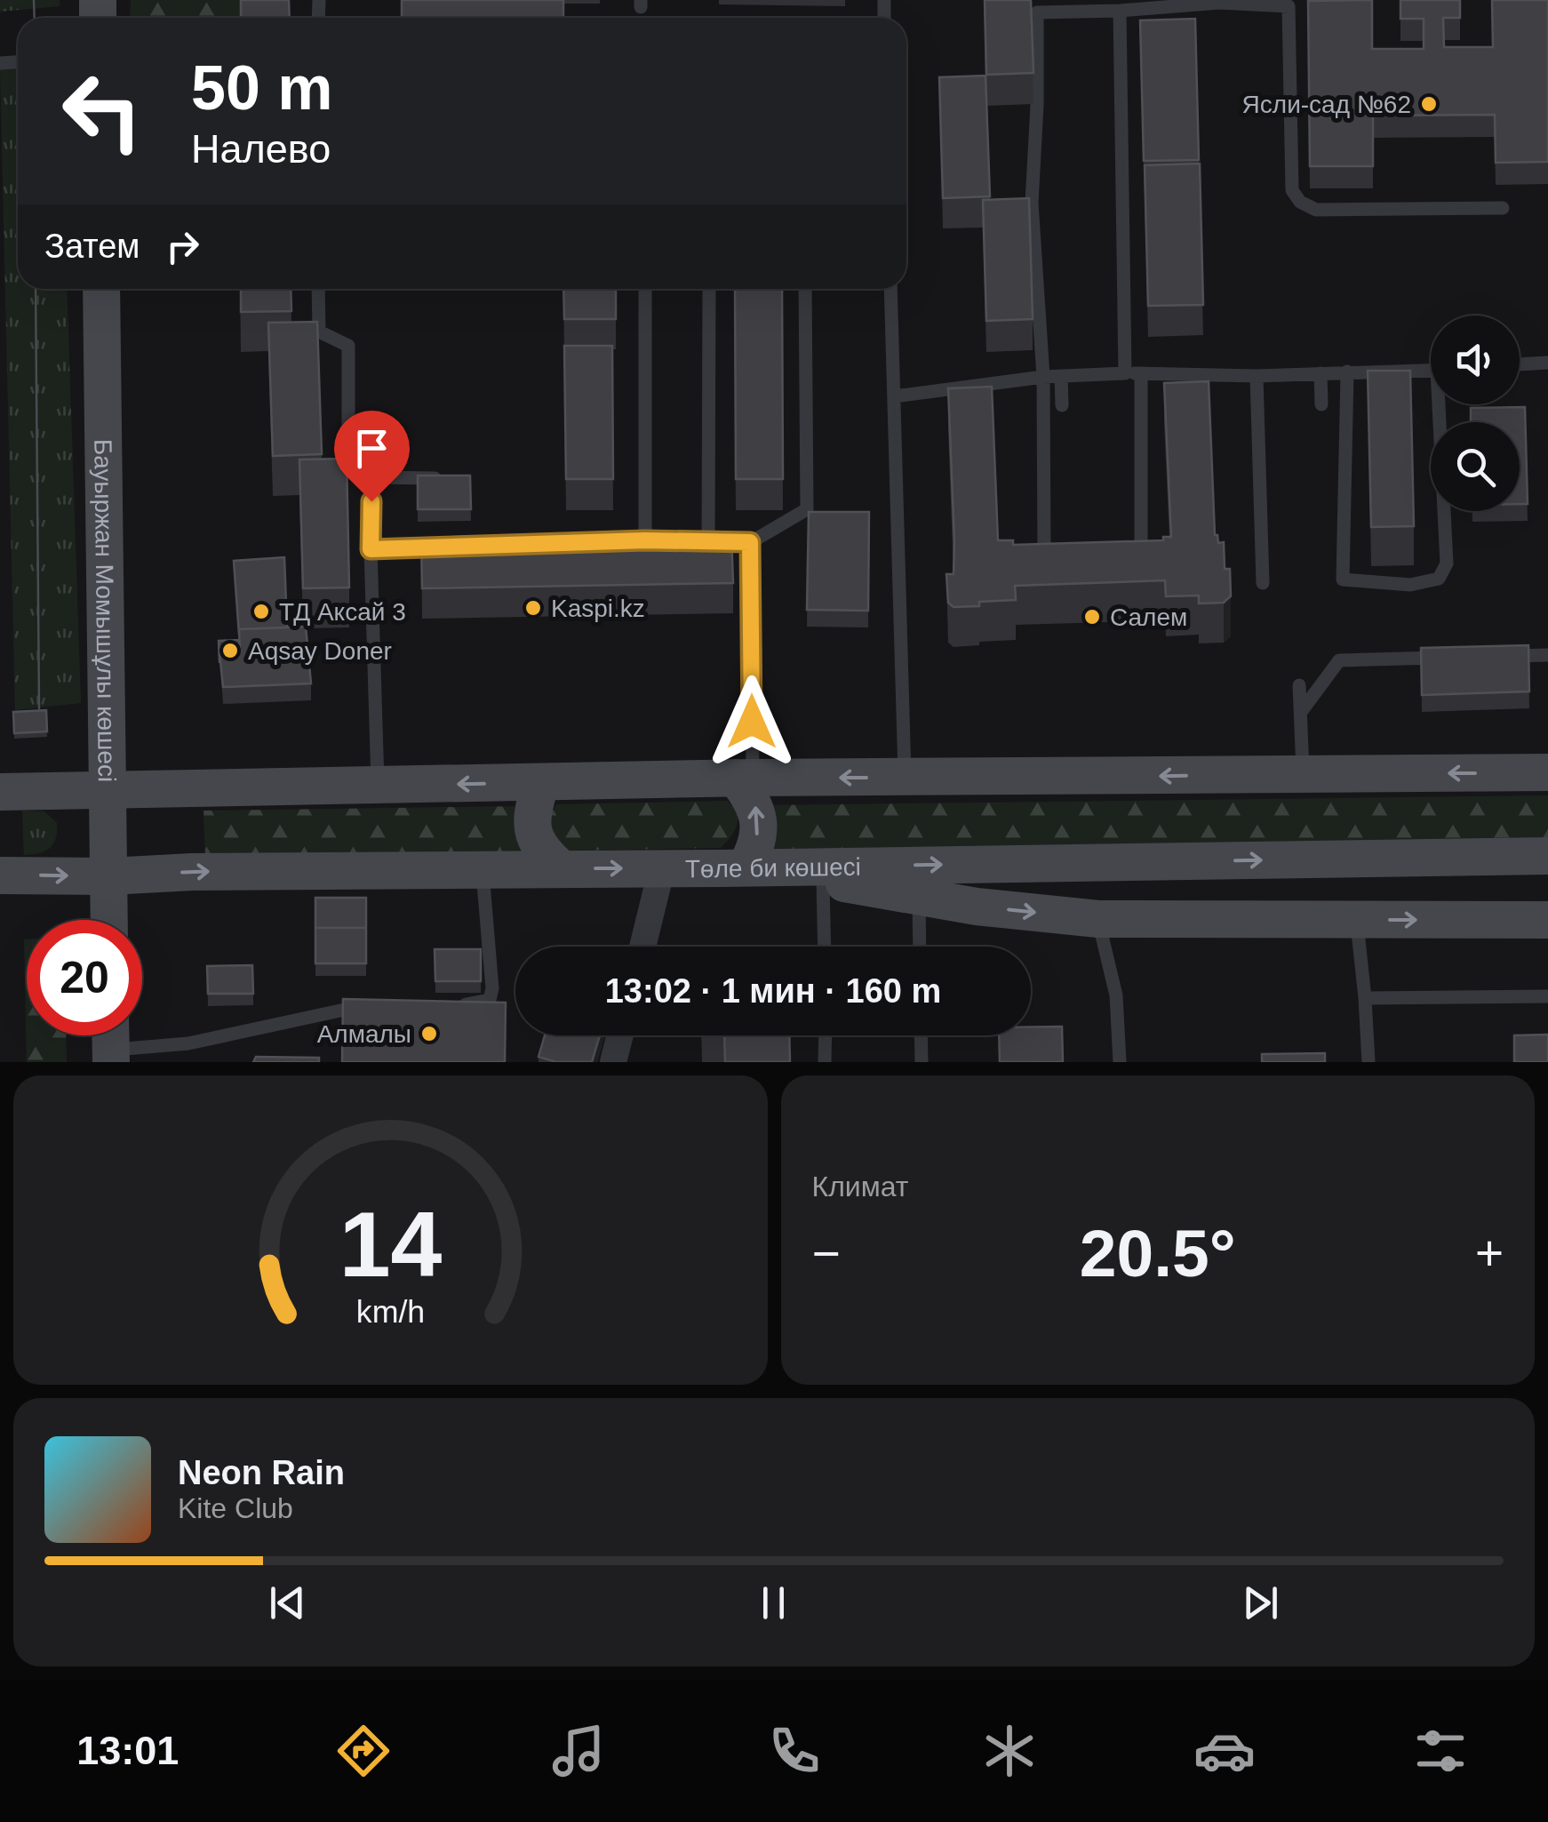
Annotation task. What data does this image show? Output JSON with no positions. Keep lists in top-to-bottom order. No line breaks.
{"streets":{"main road":["Бауыржан Момышұлы көшесі","Төле би көшесі"]},"crossings":[["Бауыржан Момышұлы көшесі","Төле би көшесі"]],"places":["Ясли-сад №62","Kaspi.kz","ТД Аксай 3","Салем","Aqsay Doner","Алмалы"],"page":{"turn":["50 m","Налево"],"then":"Затем","limit":"20","trip":"13:02 · 1 мин · 160 m","tile":"Климат","heat":["−","20.5°","+"],"song":["Neon Rain","Kite Club"],"tabs":"13:01","gauge":["14","km/h"]}}
